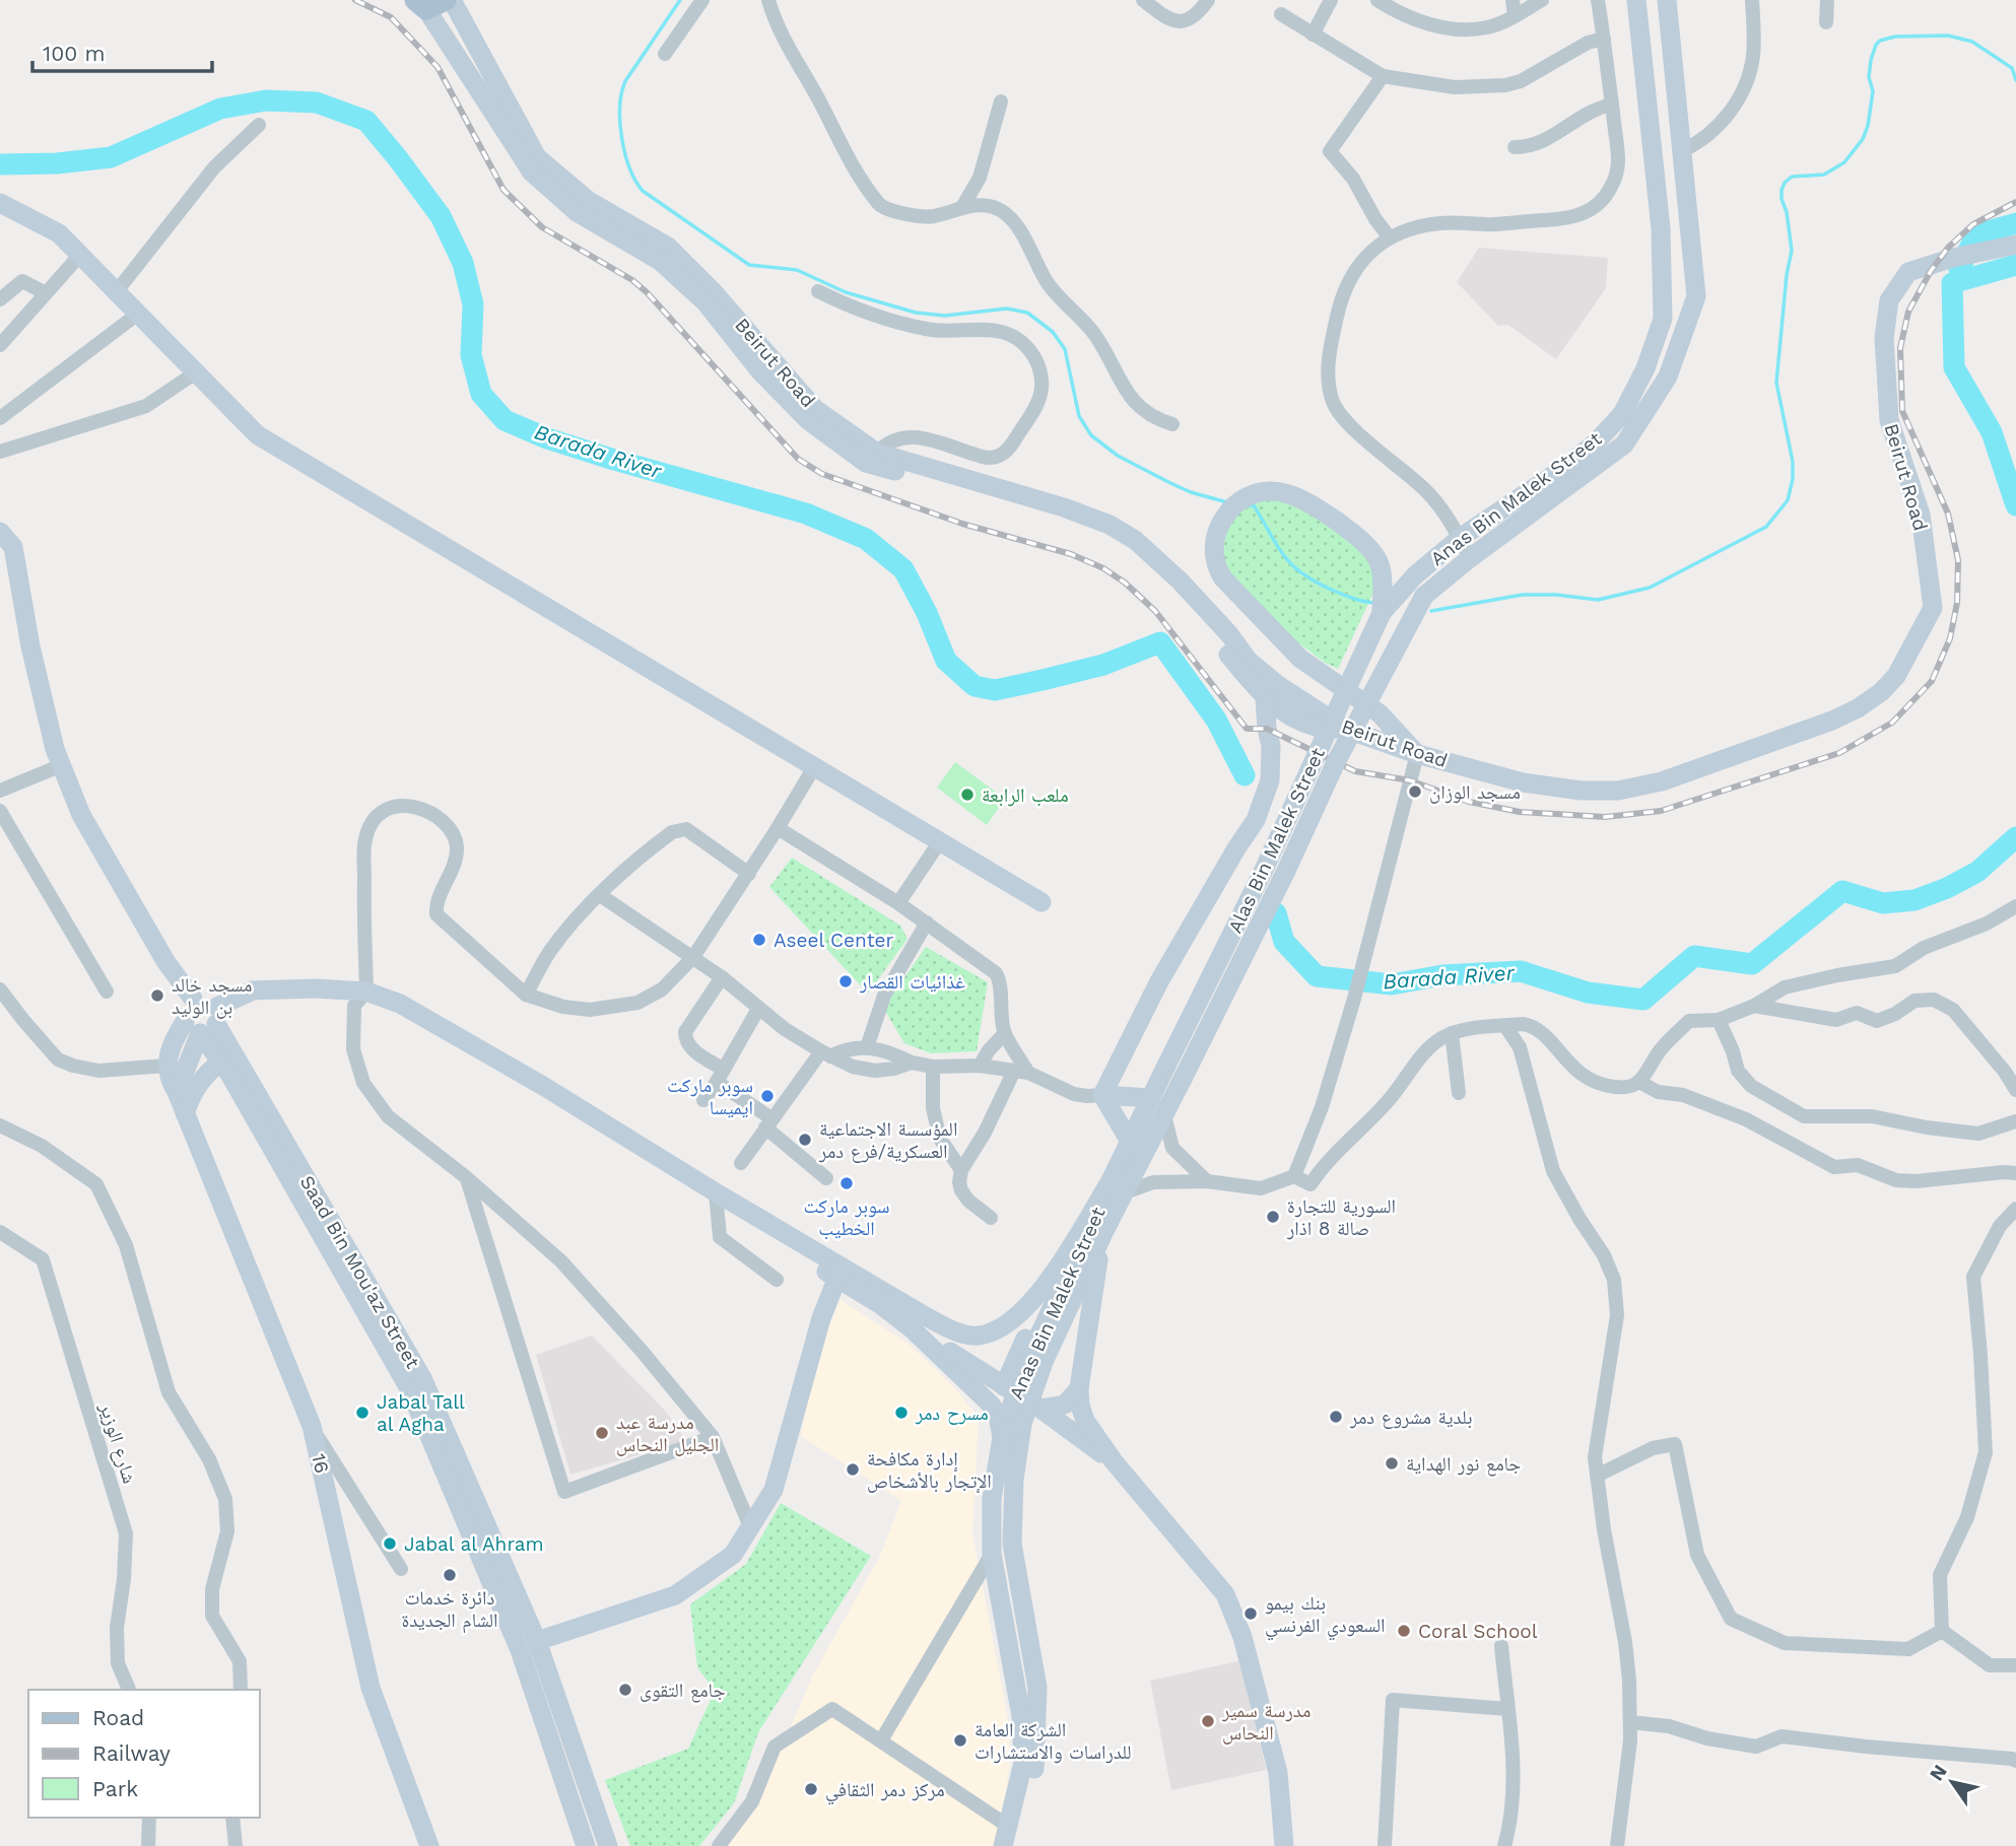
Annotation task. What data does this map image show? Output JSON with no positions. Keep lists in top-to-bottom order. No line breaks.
{"streets":{"street":["Beirut Road","Anas Bin Malek Street","Alas Bin Malek Street","Saad Bin Mou'az Street","شارع الوزير","16"]},"crossings":[["Anas Bin Malek Street","Alas Bin Malek Street"]],"water":["Barada River"],"places":["مسجد الوزان","ملعب الرابعة","Aseel Center","غذائيات القصار","مسجد خالد بن الوليد","سوبر ماركت ايميسا","المؤسسة الاجتماعية العسكرية/فرع دمر","سوبر ماركت الخطيب","السورية للتجارة صالة 8 اذار","Jabal Tall al Agha","مسرح دمر","بلدية مشروع دمر","مدرسة عبد الجليل النحاس","جامع نور الهداية","إدارة مكافحة الإتجار بالأشخاص","Jabal al Ahram","دائرة خدمات الشام الجديدة","بنك بيمو السعودي الفرنسي","Coral School","جامع التقوى","مدرسة سمير النحاس","الشركة العامة للدراسات والاستشارات","مركز دمر الثقافي"],"legend":["Road","Railway","Park"],"scale_bar":"100 m","north":"top left"}
